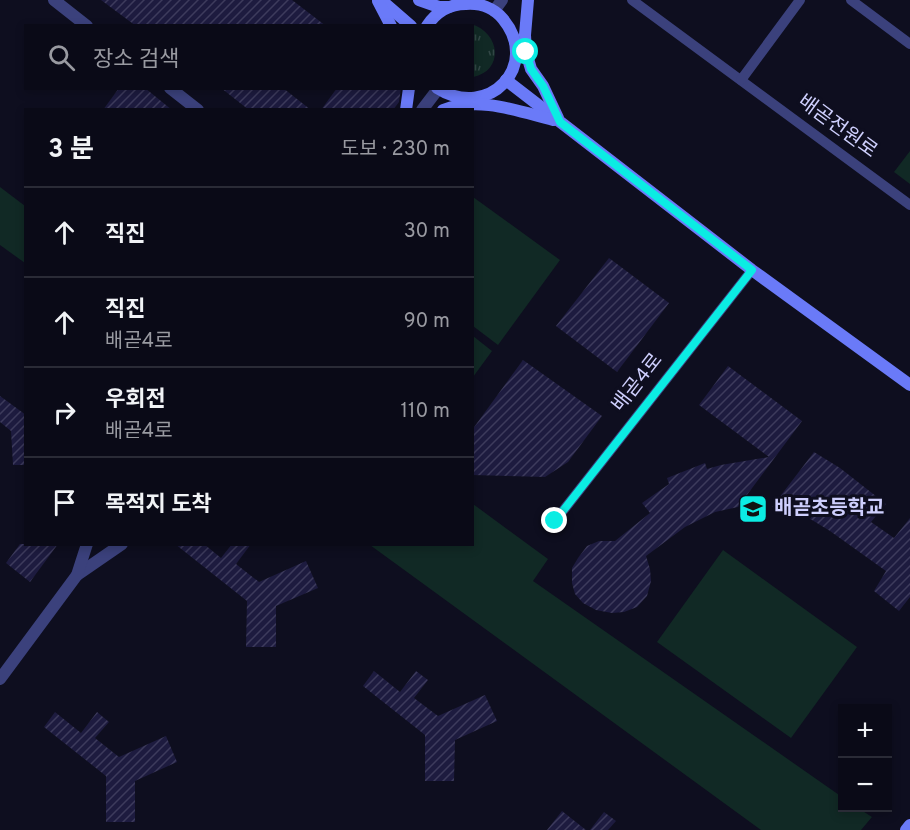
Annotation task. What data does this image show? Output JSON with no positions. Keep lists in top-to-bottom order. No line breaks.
{"streets":{"lane":["배곧전원로","배곧4로"]},"places":{"school or university":["배곧초등학교"]},"page":{"search":"장소 검색","heading":["3 분","도보 · 230 m"],"list":[["직진","30 m"],["직진","배곧4로","90 m"],["우회전","배곧4로","110 m"],"목적지 도착"],"map_buttons":["+","−"]}}
